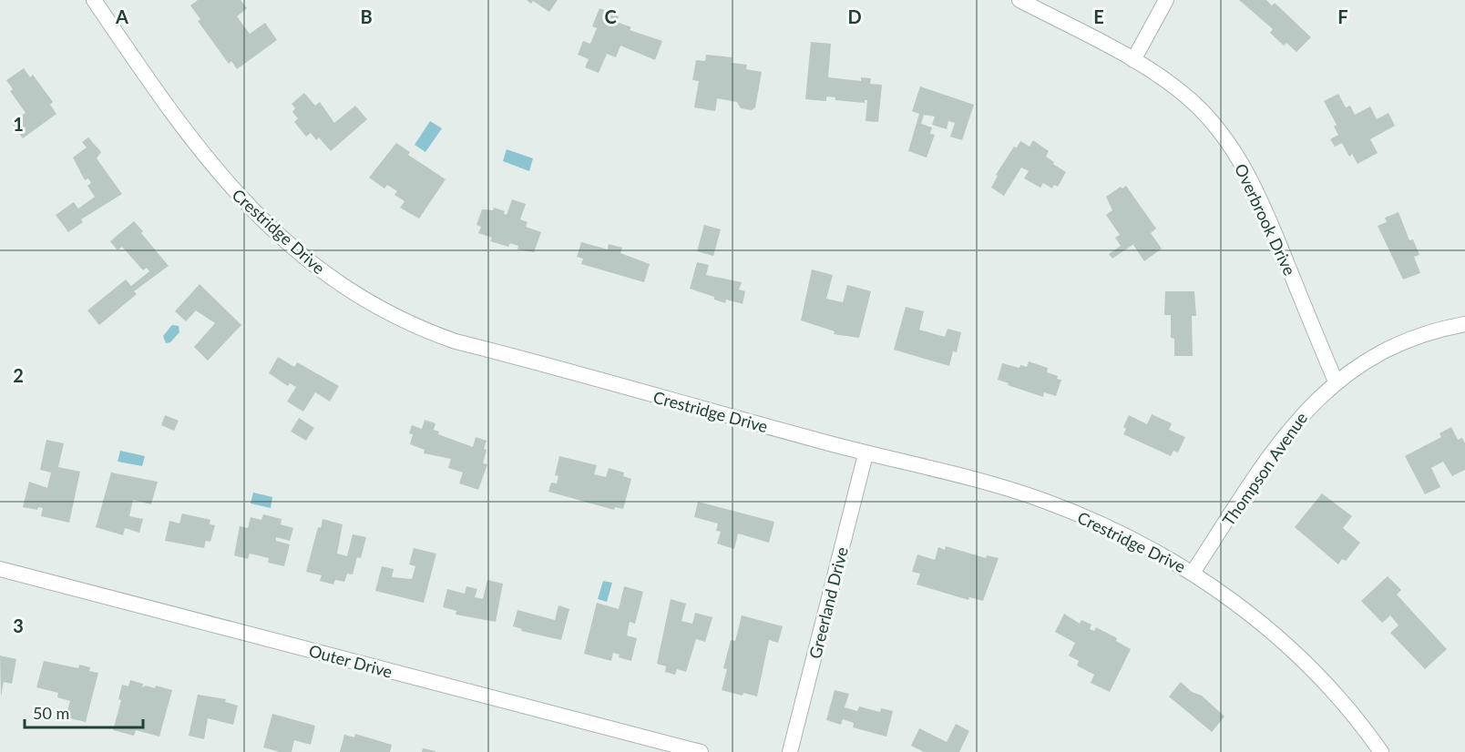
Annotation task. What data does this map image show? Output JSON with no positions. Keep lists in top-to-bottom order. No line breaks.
{"streets":{"street":["Overbrook Drive","Crestridge Drive","Thompson Avenue","Greerland Drive","Outer Drive"]},"crossings":[["Overbrook Drive","Thompson Avenue"],["Crestridge Drive","Thompson Avenue"],["Crestridge Drive","Greerland Drive"]],"scale_bar":"50 m","grid":{"columns":["A","B","C","D","E","F"],"rows":["1","2","3"]}}
